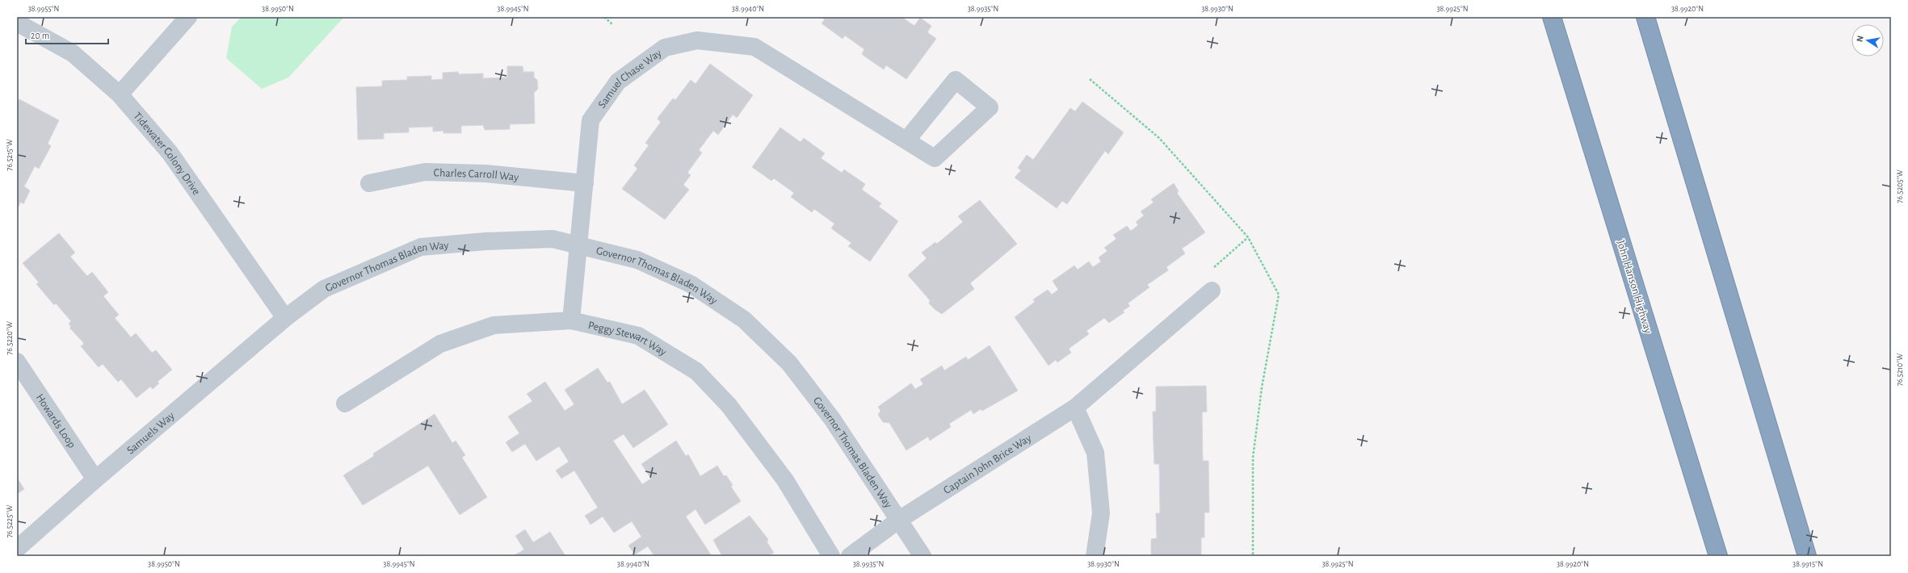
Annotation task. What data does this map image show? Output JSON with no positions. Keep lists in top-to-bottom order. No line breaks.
{"streets":{"highway":["John Hanson Highway"],"street":["Samuel Chase Way","Tidewater Colony Drive","Charles Carroll Way","Governor Thomas Bladen Way","Peggy Stewart Way","Howards Loop","Samuels Way","Captain John Brice Way"]},"crossings":[["Samuel Chase Way","Charles Carroll Way"],["Samuel Chase Way","Governor Thomas Bladen Way"],["Samuel Chase Way","Peggy Stewart Way"],["Tidewater Colony Drive","Governor Thomas Bladen Way"],["Tidewater Colony Drive","Samuels Way"],["Governor Thomas Bladen Way","Samuels Way"],["Governor Thomas Bladen Way","Captain John Brice Way"],["Howards Loop","Samuels Way"]],"scale_bar":"20 m","north":"left","coordinates":["38.9955°N","38.9950°N","38.9945°N","38.9940°N","38.9935°N","38.9930°N","38.9925°N","38.9920°N","76.5215°W","76.5205°W","76.5220°W","76.5210°W","76.5225°W","38.9915°N"]}
